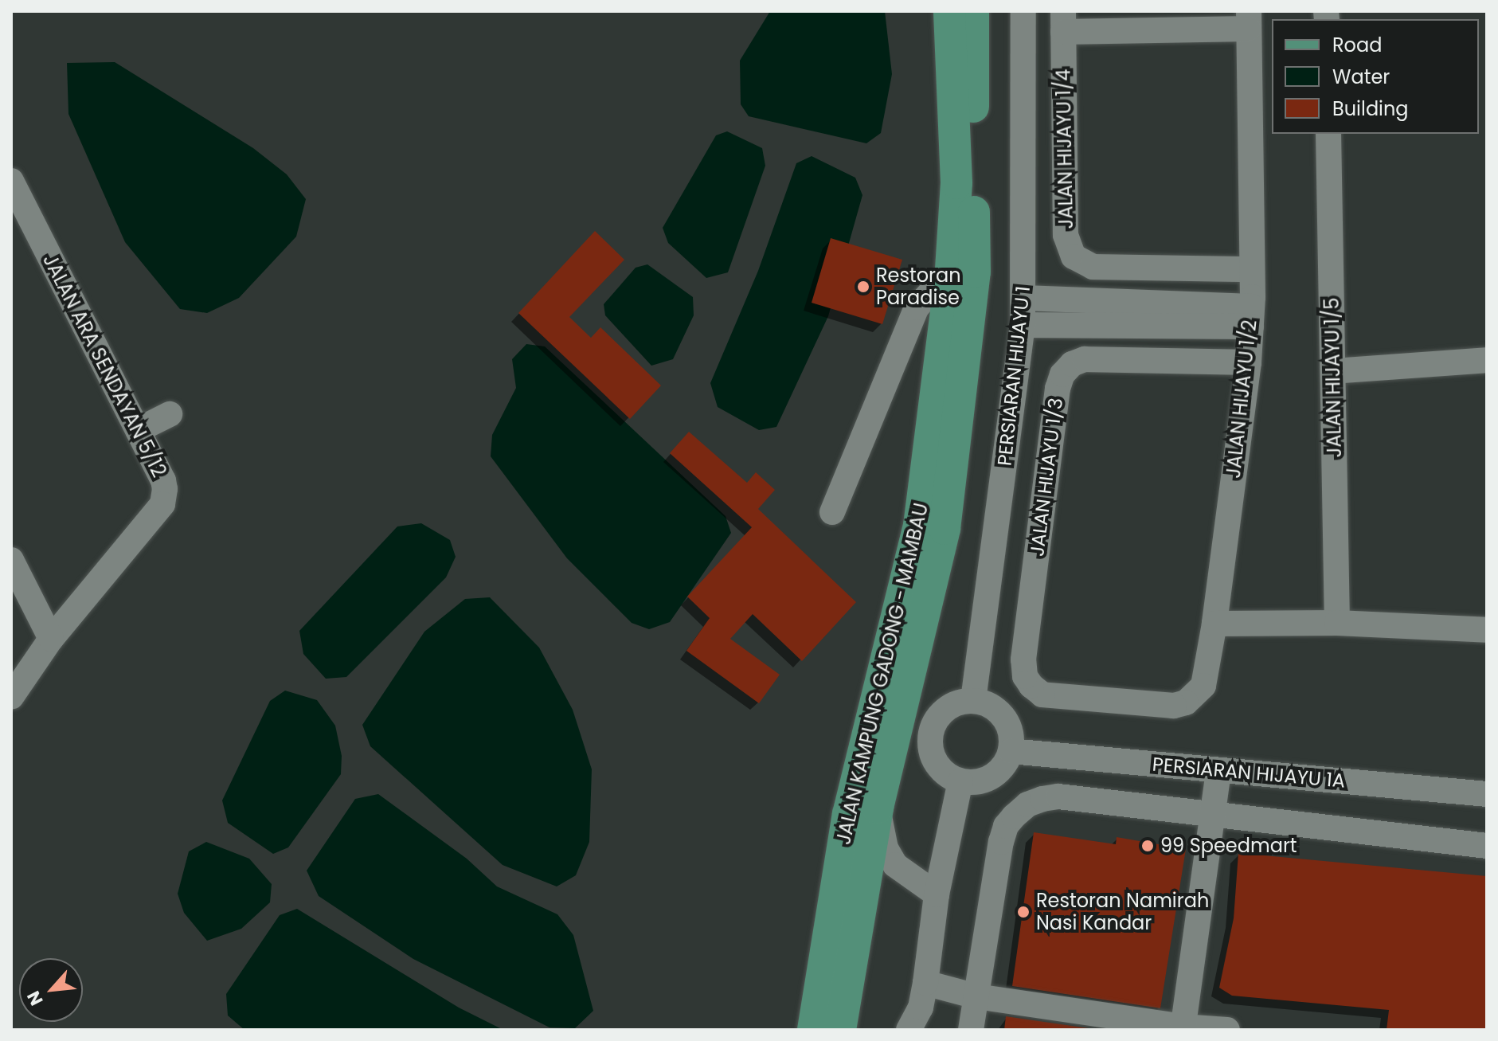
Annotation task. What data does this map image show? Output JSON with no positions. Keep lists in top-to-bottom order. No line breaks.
{"streets":{"main road":["JALAN KAMPUNG GADONG - MAMBAU"],"street":["JALAN HIJAYU 1/4","JALAN ARA SENDAYAN 5/12","PERSIARAN HIJAYU 1","JALAN HIJAYU 1/5","JALAN HIJAYU 1/2","JALAN HIJAYU 1/3","PERSIARAN HIJAYU 1A"]},"crossings":[["JALAN HIJAYU 1/4","JALAN HIJAYU 1/2"],["PERSIARAN HIJAYU 1","PERSIARAN HIJAYU 1A"],["JALAN HIJAYU 1/2","JALAN HIJAYU 1/3"]],"places":["Restoran Paradise","99 Speedmart","Restoran Namirah Nasi Kandar"],"legend":["Road","Water","Building"],"north":"bottom left"}
